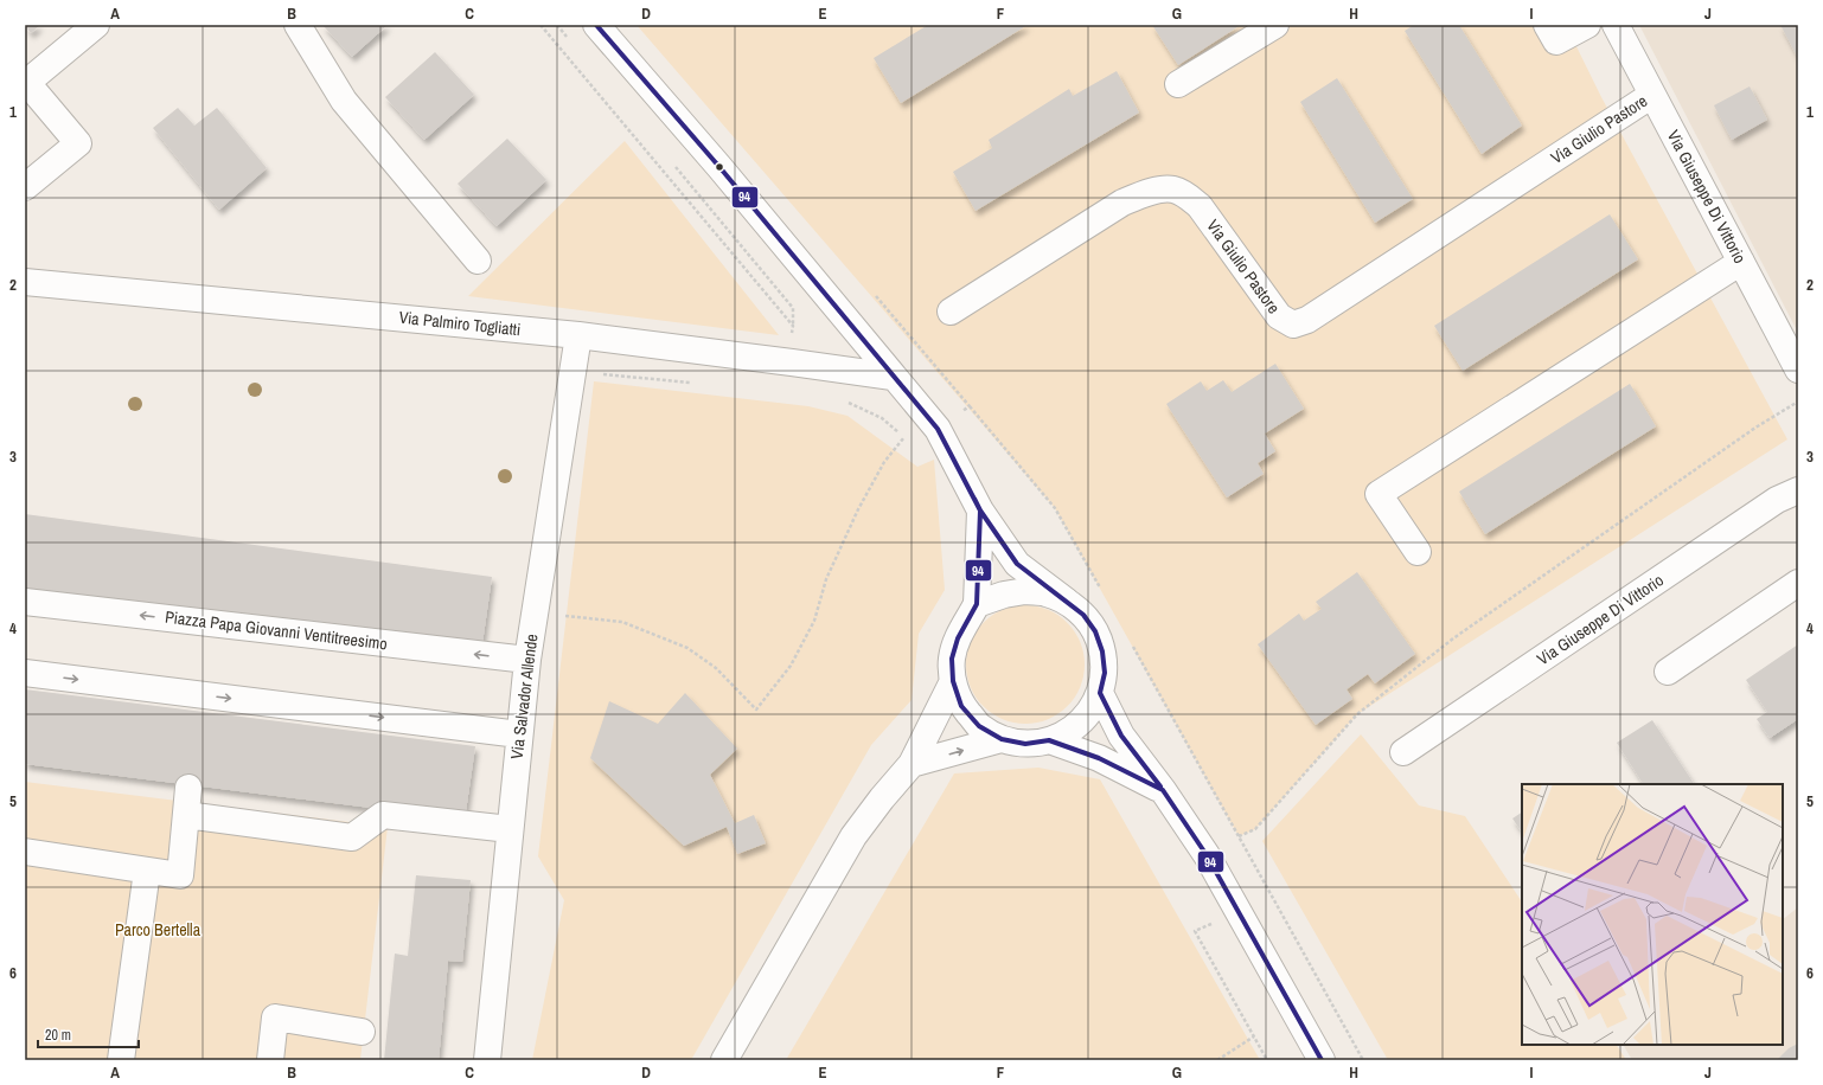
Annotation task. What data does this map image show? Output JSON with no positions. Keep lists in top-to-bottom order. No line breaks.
{"streets":{"street":["Via Giulio Pastore","Via Giuseppe Di Vittorio","Via Palmiro Togliatti","Piazza Papa Giovanni Ventitreesimo","Via Salvador Allende"]},"crossings":[["Via Giulio Pastore","Via Giuseppe Di Vittorio"],["Via Palmiro Togliatti","Via Salvador Allende"],["Piazza Papa Giovanni Ventitreesimo","Via Salvador Allende"]],"parks":["Parco Bertella"],"lines":["transit line 94"],"scale_bar":"20 m","grid":{"columns":["A","B","C","D","E","F","G","H","I","J"],"rows":["1","2","3","4","5","6"]}}
